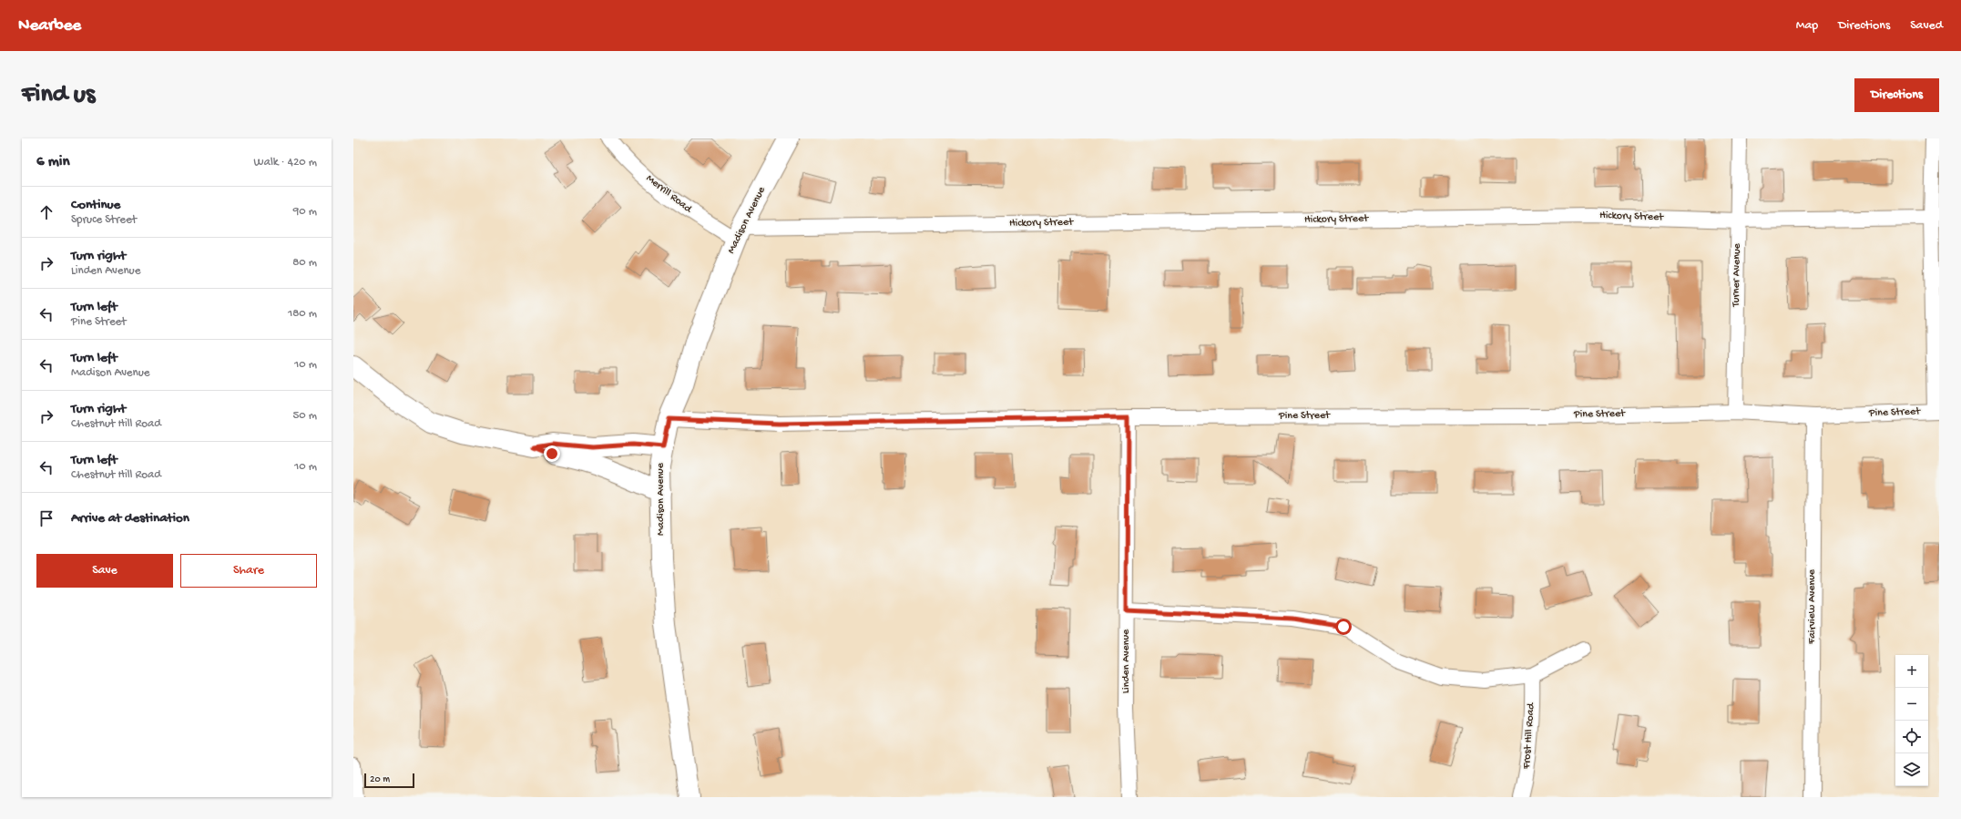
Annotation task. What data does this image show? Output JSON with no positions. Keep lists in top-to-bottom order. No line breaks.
{"streets":{"street":["Merrill Road","Hickory Street","Madison Avenue","Turner Avenue","Pine Street","Fairview Avenue","Linden Avenue","Frost Hill Road"]},"crossings":[["Merrill Road","Hickory Street"],["Merrill Road","Madison Avenue"],["Hickory Street","Madison Avenue"],["Hickory Street","Turner Avenue"],["Madison Avenue","Pine Street"],["Turner Avenue","Pine Street"],["Pine Street","Fairview Avenue"],["Pine Street","Linden Avenue"]],"scale_bar":"20 m","page":{"header":"Nearbee","nav":["Map","Directions","Saved"],"buttons":["Directions",["Save","Share"]],"title":"Find us","heading":["6 min","Walk · 420 m"],"list":[["Continue","Spruce Street","90 m"],["Turn right","Linden Avenue","80 m"],["Turn left","Pine Street","180 m"],["Turn left","Madison Avenue","10 m"],["Turn right","Chestnut Hill Road","50 m"],["Turn left","Chestnut Hill Road","10 m"],"Arrive at destination"],"map_buttons":["+","−"],"scale":"20 m"}}
